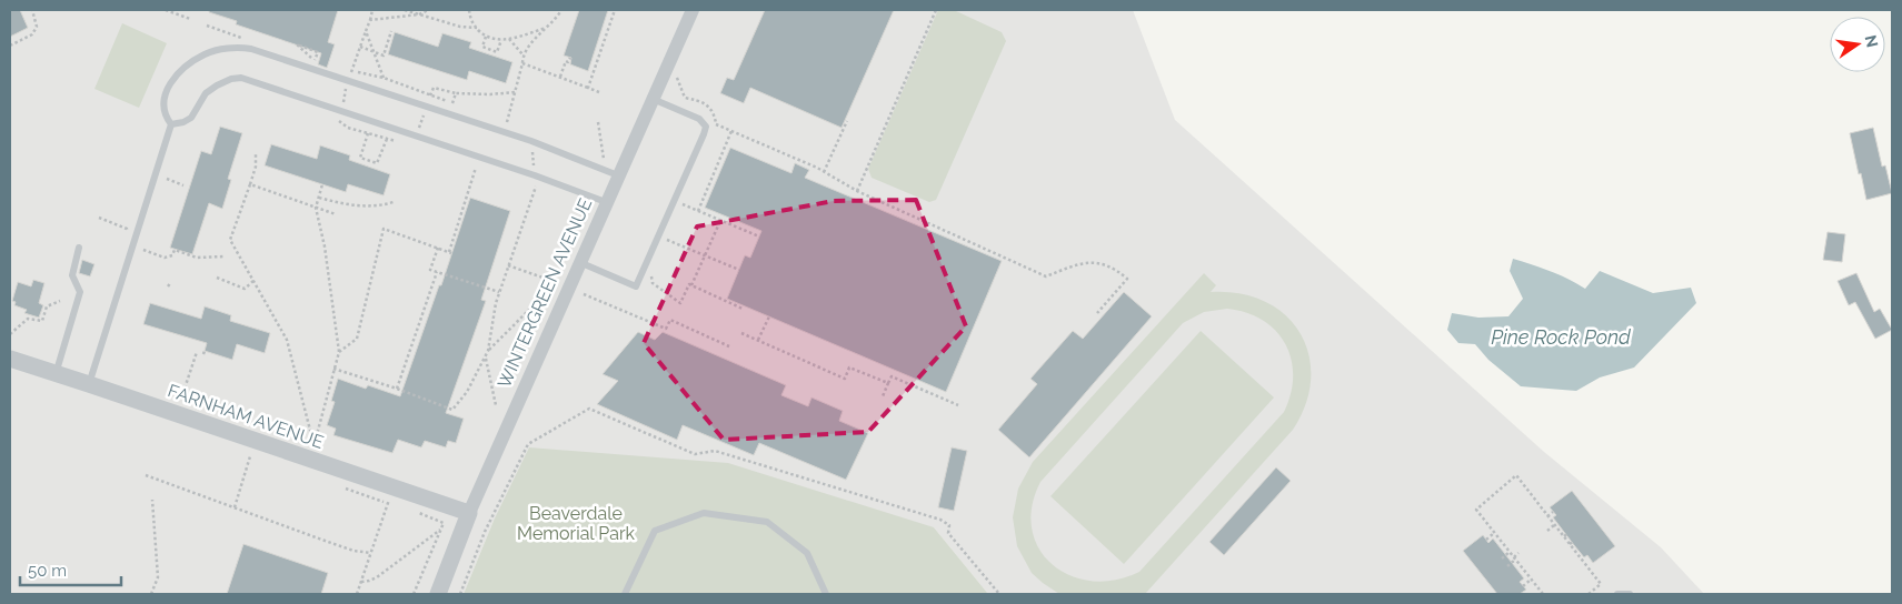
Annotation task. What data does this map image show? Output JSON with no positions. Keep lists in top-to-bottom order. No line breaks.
{"streets":{"street":["WINTERGREEN AVENUE","FARNHAM AVENUE"]},"crossings":[["WINTERGREEN AVENUE","FARNHAM AVENUE"]],"water":["Pine Rock Pond"],"parks":["Beaverdale Memorial Park"],"scale_bar":"50 m","north":"right"}
